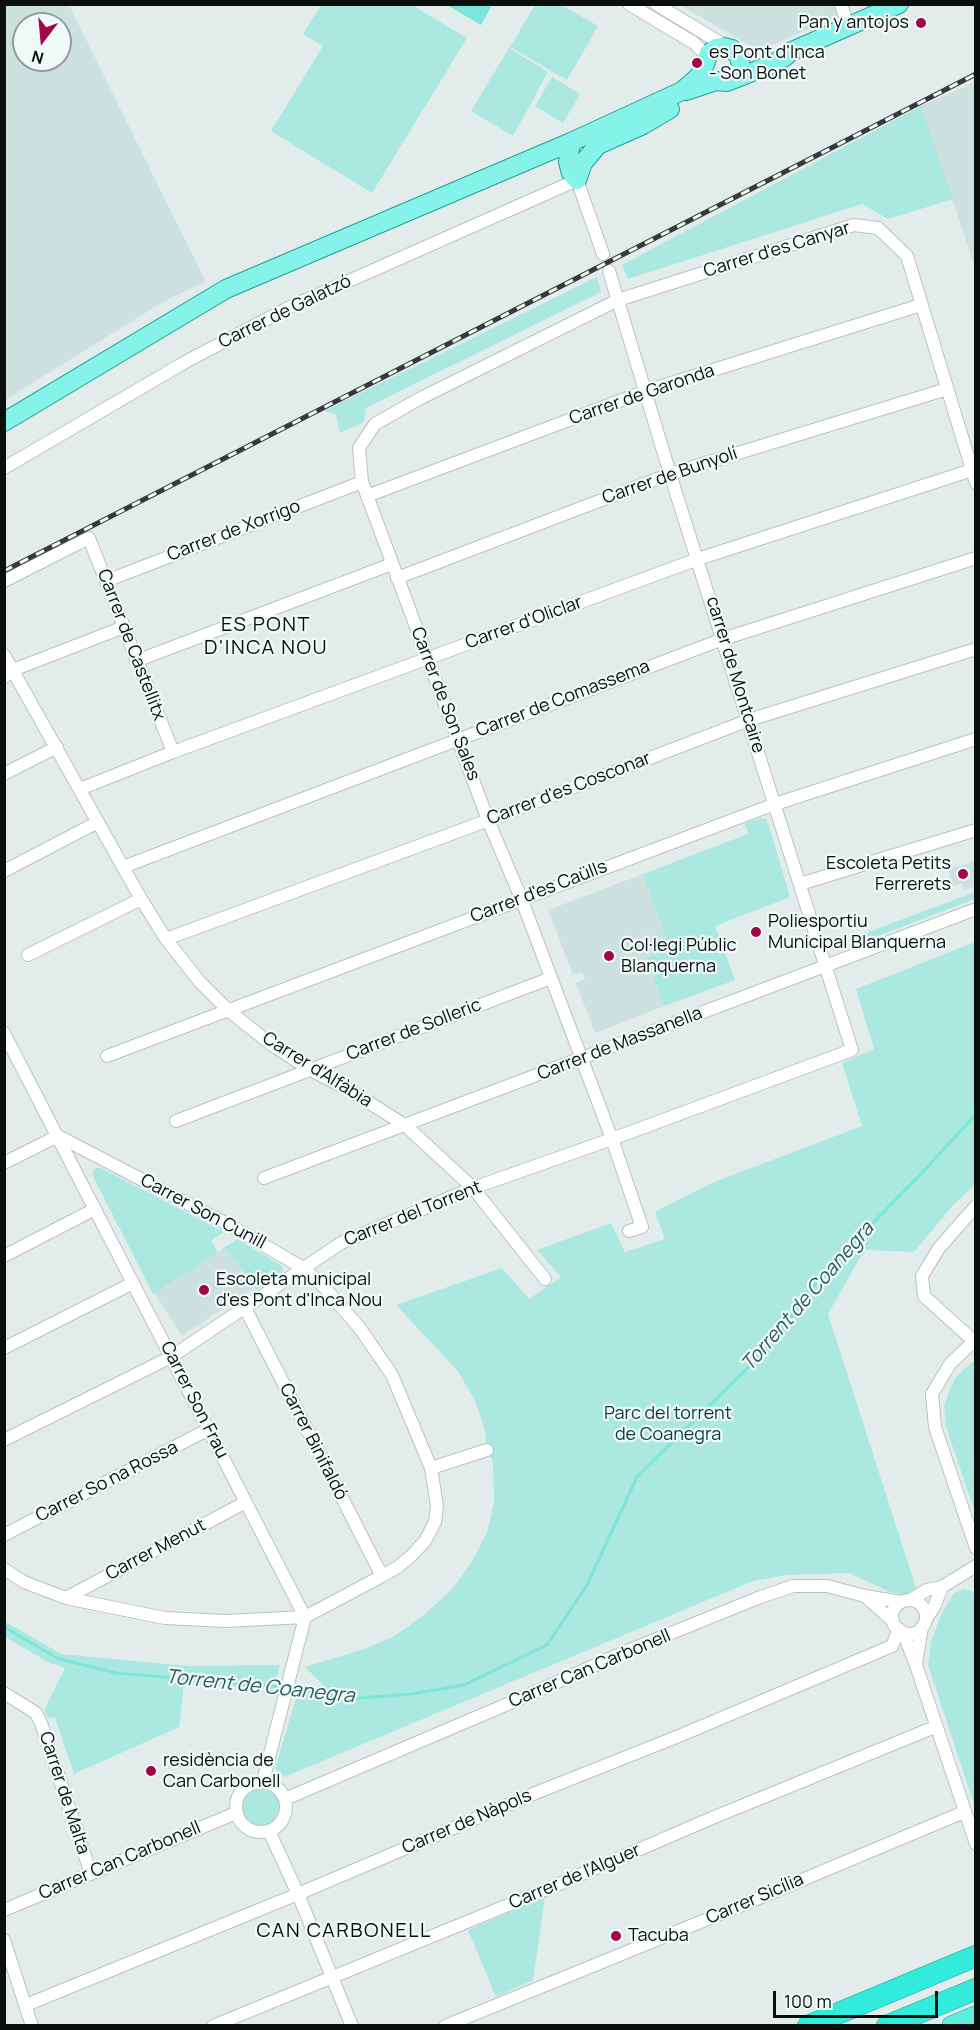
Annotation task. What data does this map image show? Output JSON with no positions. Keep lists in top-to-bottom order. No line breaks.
{"streets":{"street":["Carrer d'es Canyar","Carrer de Galatzó","Carrer de Garonda","Carrer de Bunyolí","Carrer de Xorrigo","Carrer d'Oliclar","Carrer de Castellitx","carrer de Montcaire","Carrer de Comassema","Carrer de Son Sales","Carrer d'es Cosconar","Carrer d'es Caülls","Carrer de Solleric","Carrer de Massanella","Carrer d'Alfàbia","Carrer Son Cunill","Carrer del Torrent","Carrer Son Frau","Carrer Binifaldó","Carrer So na Rossa","Carrer Menut","Carrer Can Carbonell","Carrer de Malta","Carrer de Nàpols","Carrer de l'Alguer","Carrer Sicília"]},"crossings":[["Carrer d'es Canyar","Carrer de Garonda"],["Carrer d'es Canyar","Carrer de Bunyolí"],["Carrer d'es Canyar","Carrer d'Oliclar"],["Carrer d'es Canyar","carrer de Montcaire"],["Carrer d'es Canyar","Carrer de Son Sales"],["Carrer de Garonda","carrer de Montcaire"],["Carrer de Garonda","Carrer de Son Sales"],["Carrer de Bunyolí","carrer de Montcaire"],["Carrer de Bunyolí","Carrer de Son Sales"],["Carrer de Xorrigo","Carrer de Castellitx"],["Carrer de Xorrigo","Carrer de Son Sales"],["Carrer d'Oliclar","Carrer de Castellitx"],["Carrer d'Oliclar","carrer de Montcaire"],["Carrer d'Oliclar","Carrer de Son Sales"],["Carrer d'Oliclar","Carrer d'Alfàbia"],["carrer de Montcaire","Carrer de Comassema"],["carrer de Montcaire","Carrer de Son Sales"],["carrer de Montcaire","Carrer d'es Cosconar"],["carrer de Montcaire","Carrer d'es Caülls"],["carrer de Montcaire","Carrer de Massanella"],["carrer de Montcaire","Carrer del Torrent"],["Carrer de Comassema","Carrer de Son Sales"],["Carrer de Comassema","Carrer d'Alfàbia"],["Carrer de Son Sales","Carrer d'es Cosconar"],["Carrer de Son Sales","Carrer d'es Caülls"],["Carrer de Son Sales","Carrer de Solleric"],["Carrer de Son Sales","Carrer de Massanella"],["Carrer de Son Sales","Carrer del Torrent"],["Carrer d'es Cosconar","Carrer d'Alfàbia"],["Carrer d'es Caülls","Carrer d'Alfàbia"],["Carrer de Solleric","Carrer d'Alfàbia"],["Carrer de Massanella","Carrer d'Alfàbia"],["Carrer d'Alfàbia","Carrer del Torrent"],["Carrer Son Cunill","Carrer del Torrent"],["Carrer Son Cunill","Carrer Son Frau"],["Carrer Son Cunill","Carrer Binifaldó"],["Carrer Son Cunill","Carrer Menut"],["Carrer del Torrent","Carrer Son Frau"],["Carrer del Torrent","Carrer Binifaldó"],["Carrer Son Frau","Carrer So na Rossa"],["Carrer Son Frau","Carrer Menut"],["Carrer Can Carbonell","Carrer de Malta"],["Carrer Can Carbonell","Carrer de Nàpols"]],"districts":["ES PONT D'INCA NOU","CAN CARBONELL"],"water":["Torrent de Coanegra"],"parks":["Parc del torrent de Coanegra"],"places":["Pan y antojos","es Pont d'Inca - Son Bonet","Escoleta Petits Ferrerets","Poliesportiu Municipal Blanquerna","Col·legi Públic Blanquerna","Escoleta municipal d'es Pont d'Inca Nou","residència de Can Carbonell","Tacuba"],"scale_bar":"100 m","north":"bottom"}
